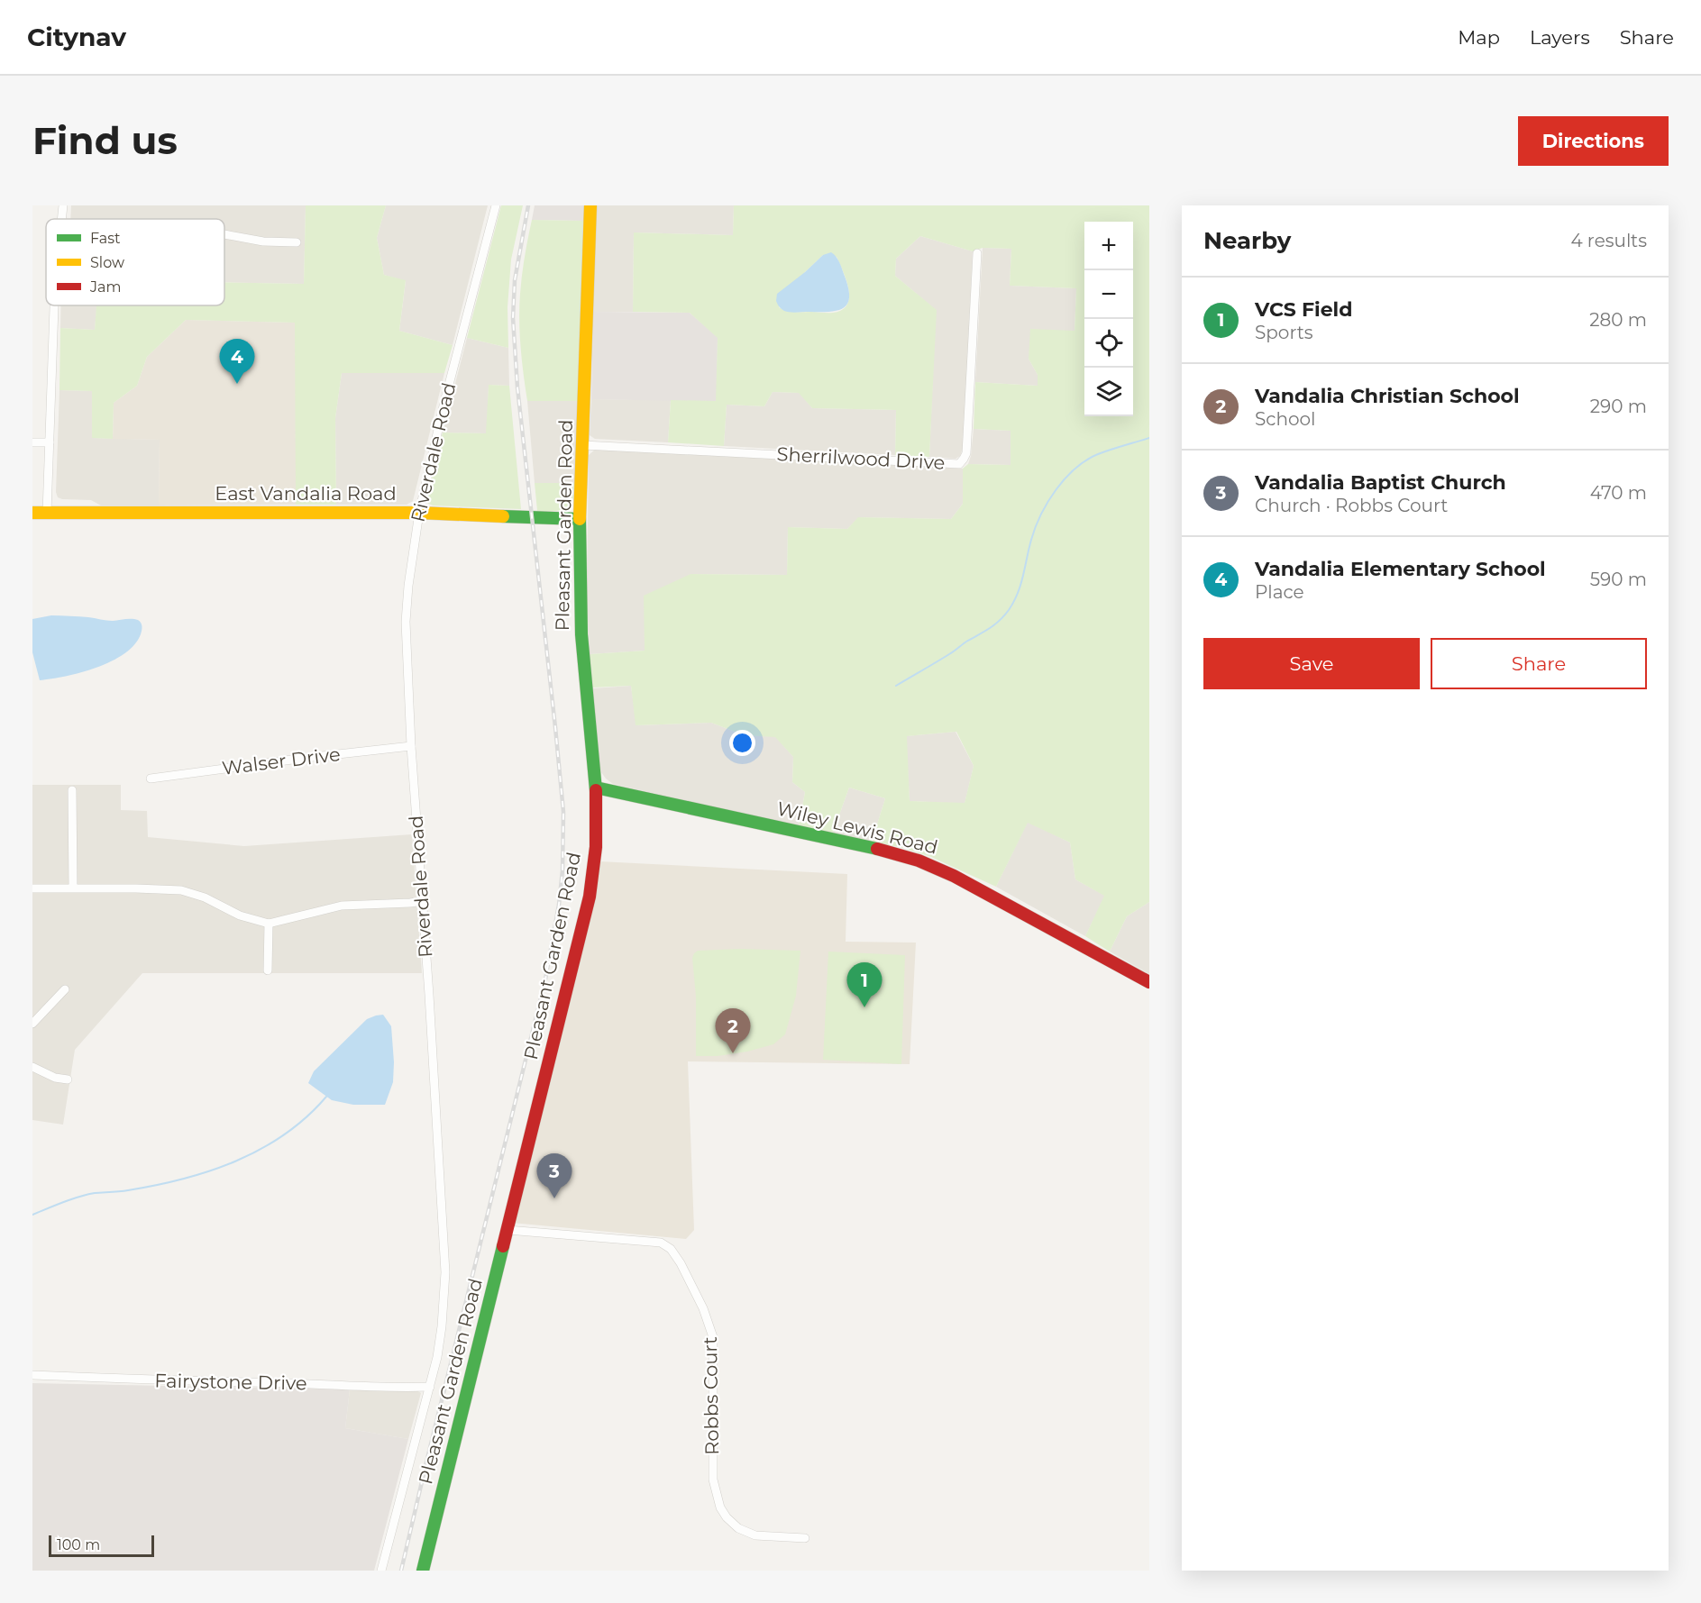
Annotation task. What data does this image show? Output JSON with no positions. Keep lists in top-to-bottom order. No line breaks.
{"streets":{"main road":["East Vandalia Road","Pleasant Garden Road","Wiley Lewis Road"],"street":["Riverdale Road","Sherrilwood Drive","Walser Drive","Fairystone Drive","Robbs Court"]},"crossings":[["Riverdale Road","East Vandalia Road"],["Riverdale Road","Walser Drive"],["Riverdale Road","Fairystone Drive"],["Sherrilwood Drive","Pleasant Garden Road"],["East Vandalia Road","Pleasant Garden Road"],["Pleasant Garden Road","Wiley Lewis Road"],["Pleasant Garden Road","Robbs Court"]],"legend":["Fast","Slow","Jam"],"scale_bar":"100 m","page":{"header":"Citynav","nav":["Map","Layers","Share"],"buttons":["Directions",["Save","Share"]],"title":"Find us","heading":["Nearby","4 results"],"map_buttons":["+","−"],"list":[{"mark":"1","name":"VCS Field","note":"Sports","value":"280 m"},{"mark":"2","name":"Vandalia Christian School","note":"School","value":"290 m"},{"mark":"3","name":"Vandalia Baptist Church","note":"Church · Robbs Court","value":"470 m"},{"mark":"4","name":"Vandalia Elementary School","note":"Place","value":"590 m"}],"pins":["4","1","2","3"],"scale":"100 m"}}
